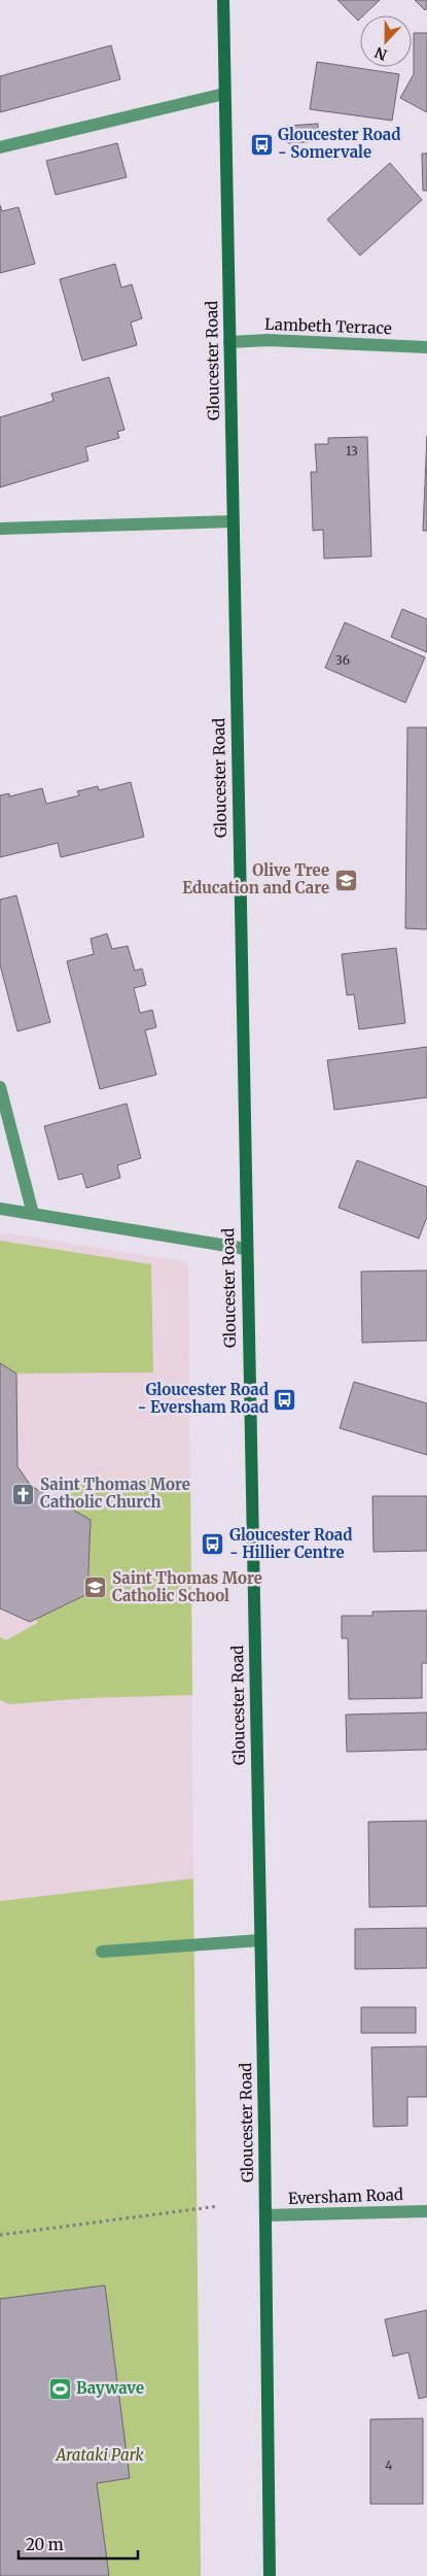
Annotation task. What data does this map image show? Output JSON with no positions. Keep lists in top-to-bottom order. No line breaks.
{"streets":{"street":["Lambeth Terrace","Gloucester Road","Eversham Road"]},"crossings":[["Lambeth Terrace","Gloucester Road"],["Gloucester Road","Eversham Road"]],"parks":["Arataki Park"],"places":{"bus stop":["Gloucester Road - Somervale","Gloucester Road - Eversham Road","Gloucester Road - Hillier Centre"],"school or university":["Olive Tree Education and Care","Saint Thomas More Catholic School"],"church":["Saint Thomas More Catholic Church"],"sports":["Baywave"]},"house_numbers":["13","36","4"],"scale_bar":"20 m","north":"bottom"}
